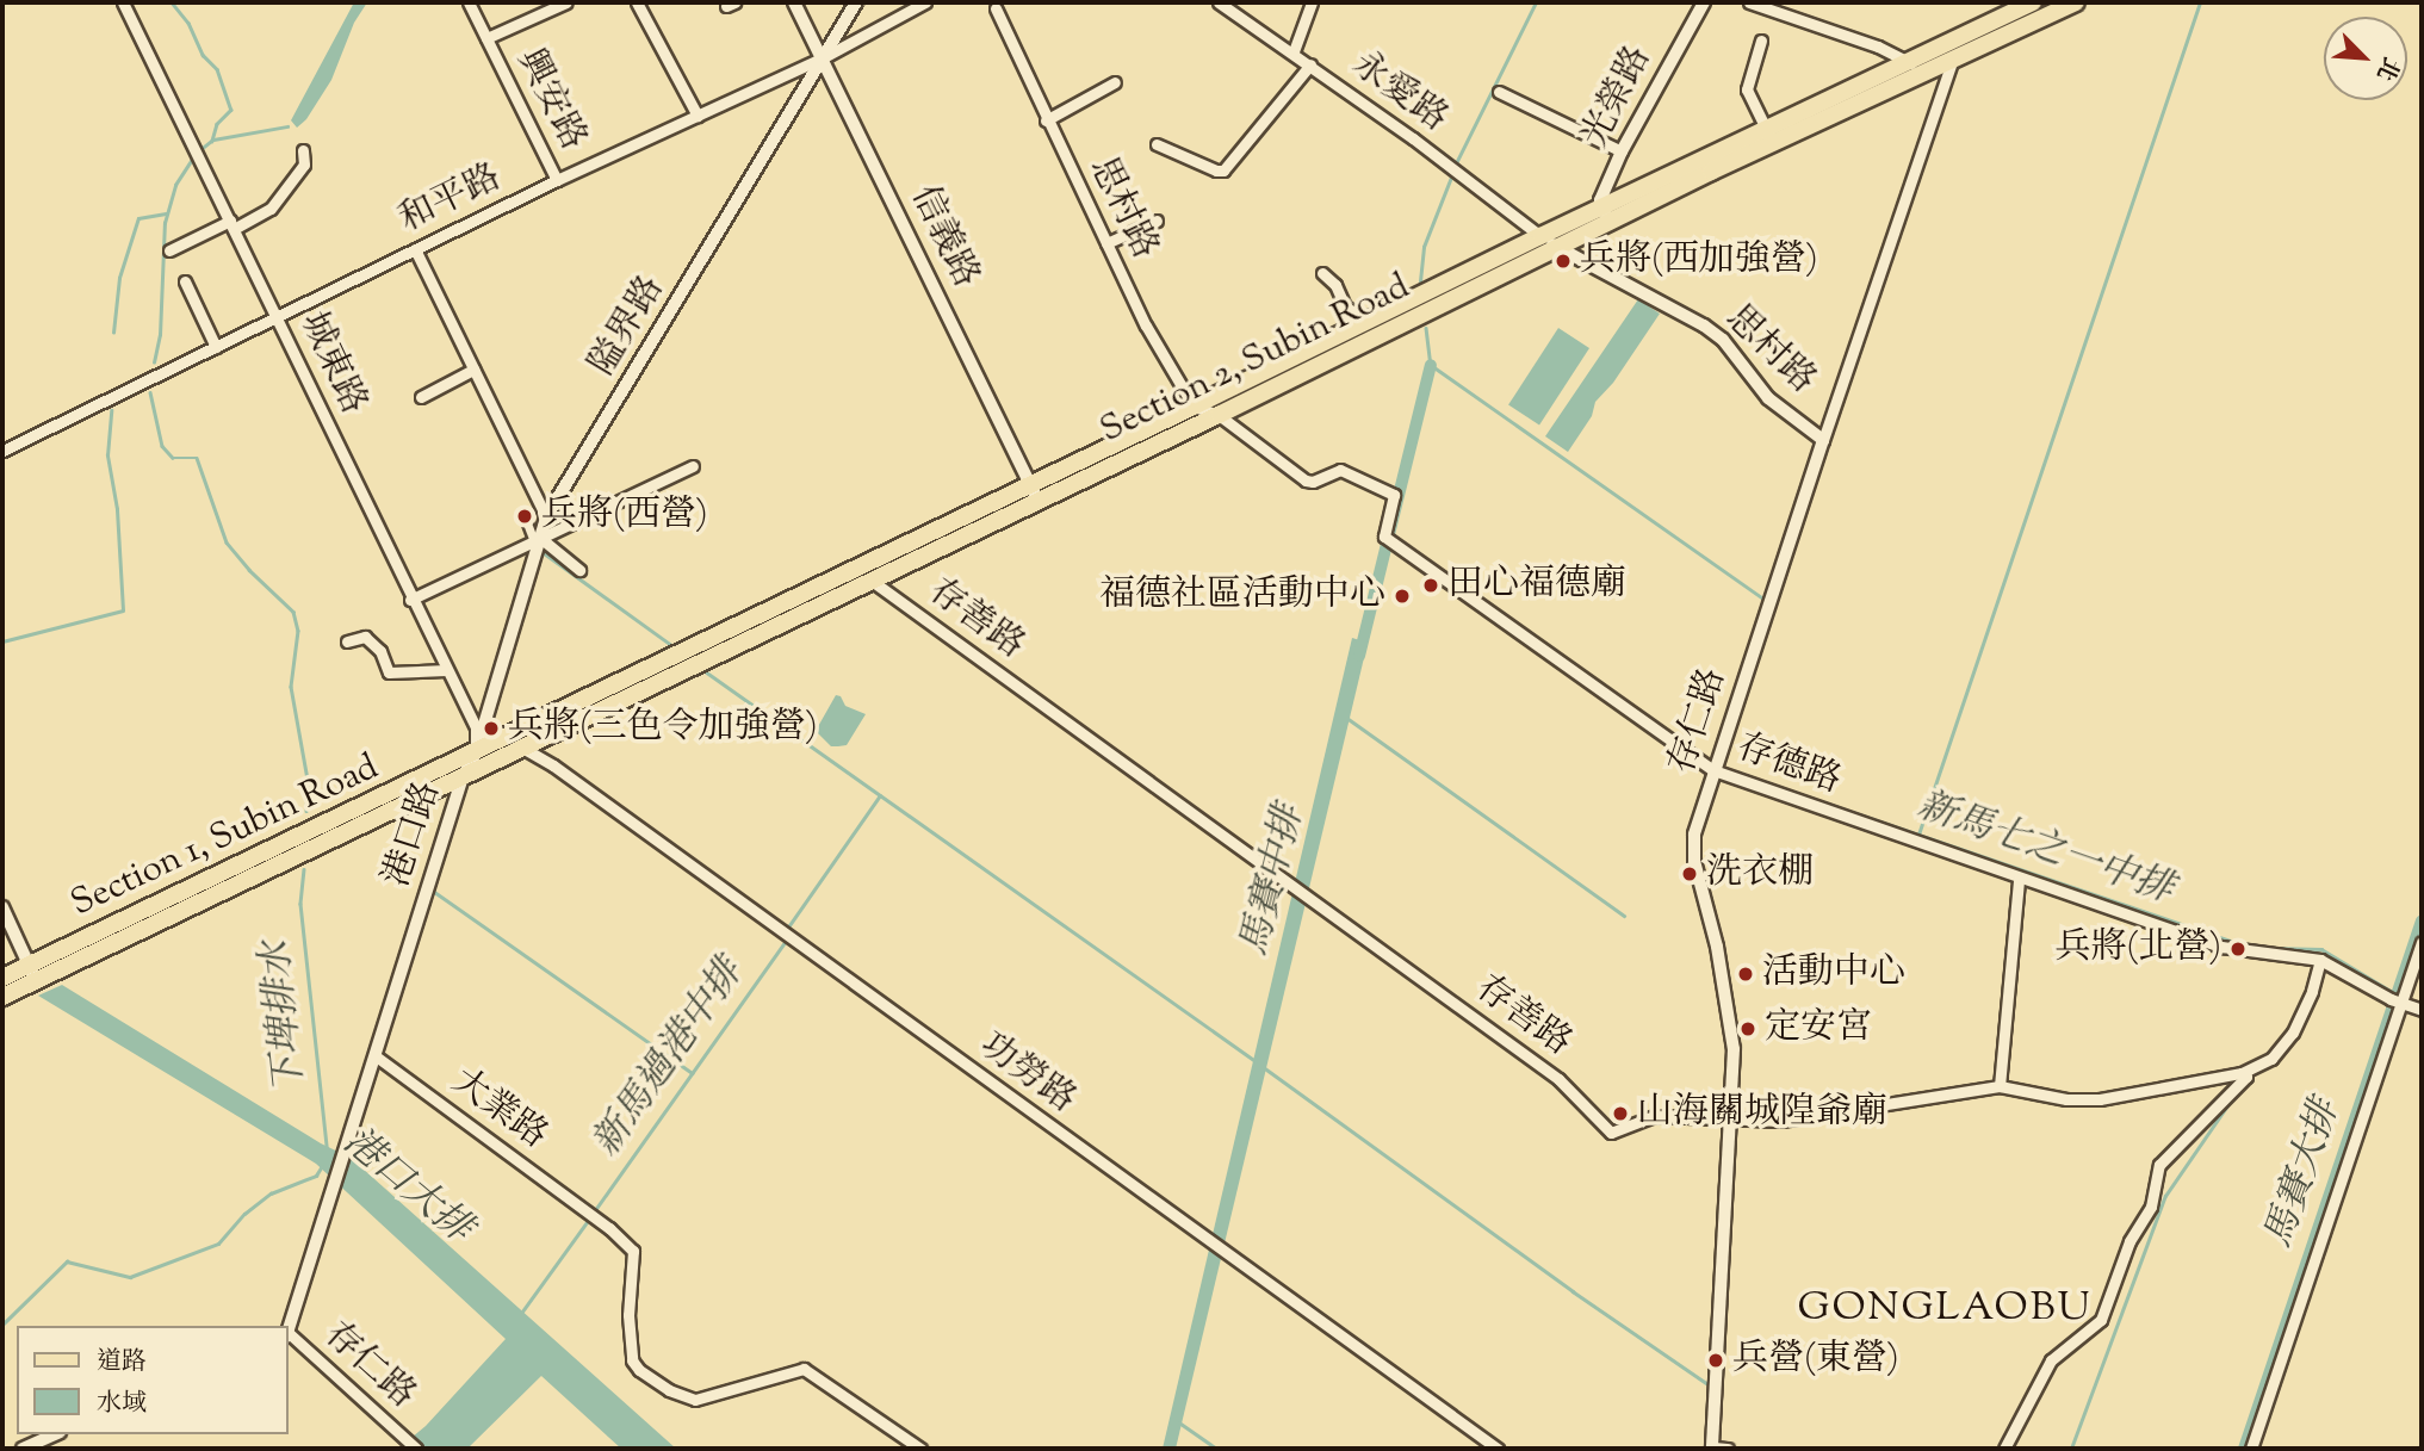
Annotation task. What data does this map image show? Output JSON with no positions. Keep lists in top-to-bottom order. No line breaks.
{"streets":{"main road":["Section 2, Subin Road","Section 1, Subin Road"],"street":["永愛路","光榮路","興安路","和平路","思村路","信義路","隘界路","城東路","存善路","存仁路","存德路","港口路","功勞路","大業路"]},"crossings":[["永愛路","思村路"],["永愛路","Section 2, Subin Road"],["光榮路","Section 2, Subin Road"],["興安路","和平路"],["和平路","信義路"],["和平路","隘界路"],["和平路","城東路"],["思村路","Section 2, Subin Road"],["思村路","存仁路"],["信義路","隘界路"],["信義路","Section 2, Subin Road"],["隘界路","港口路"],["Section 2, Subin Road","城東路"],["Section 2, Subin Road","存善路"],["Section 2, Subin Road","存仁路"],["Section 2, Subin Road","存德路"],["Section 2, Subin Road","港口路"],["Section 2, Subin Road","Section 1, Subin Road"],["Section 2, Subin Road","功勞路"],["城東路","港口路"],["城東路","Section 1, Subin Road"],["存善路","存仁路"],["存仁路","存德路"],["港口路","Section 1, Subin Road"],["港口路","大業路"]],"districts":["GONGLAOBU"],"water":["新馬七之一中排","馬賽中排","下埤排水","新馬過港中排","馬賽大排","港口大排"],"places":["兵將(西加強營)","兵將(西營)","田心福德廟","福德社區活動中心","兵將(三色令加強營)","洗衣棚","兵將(北營)","活動中心","定安宮","山海關城隍爺廟","兵營(東營)"],"legend":["道路","水域"],"north":"bottom right"}
